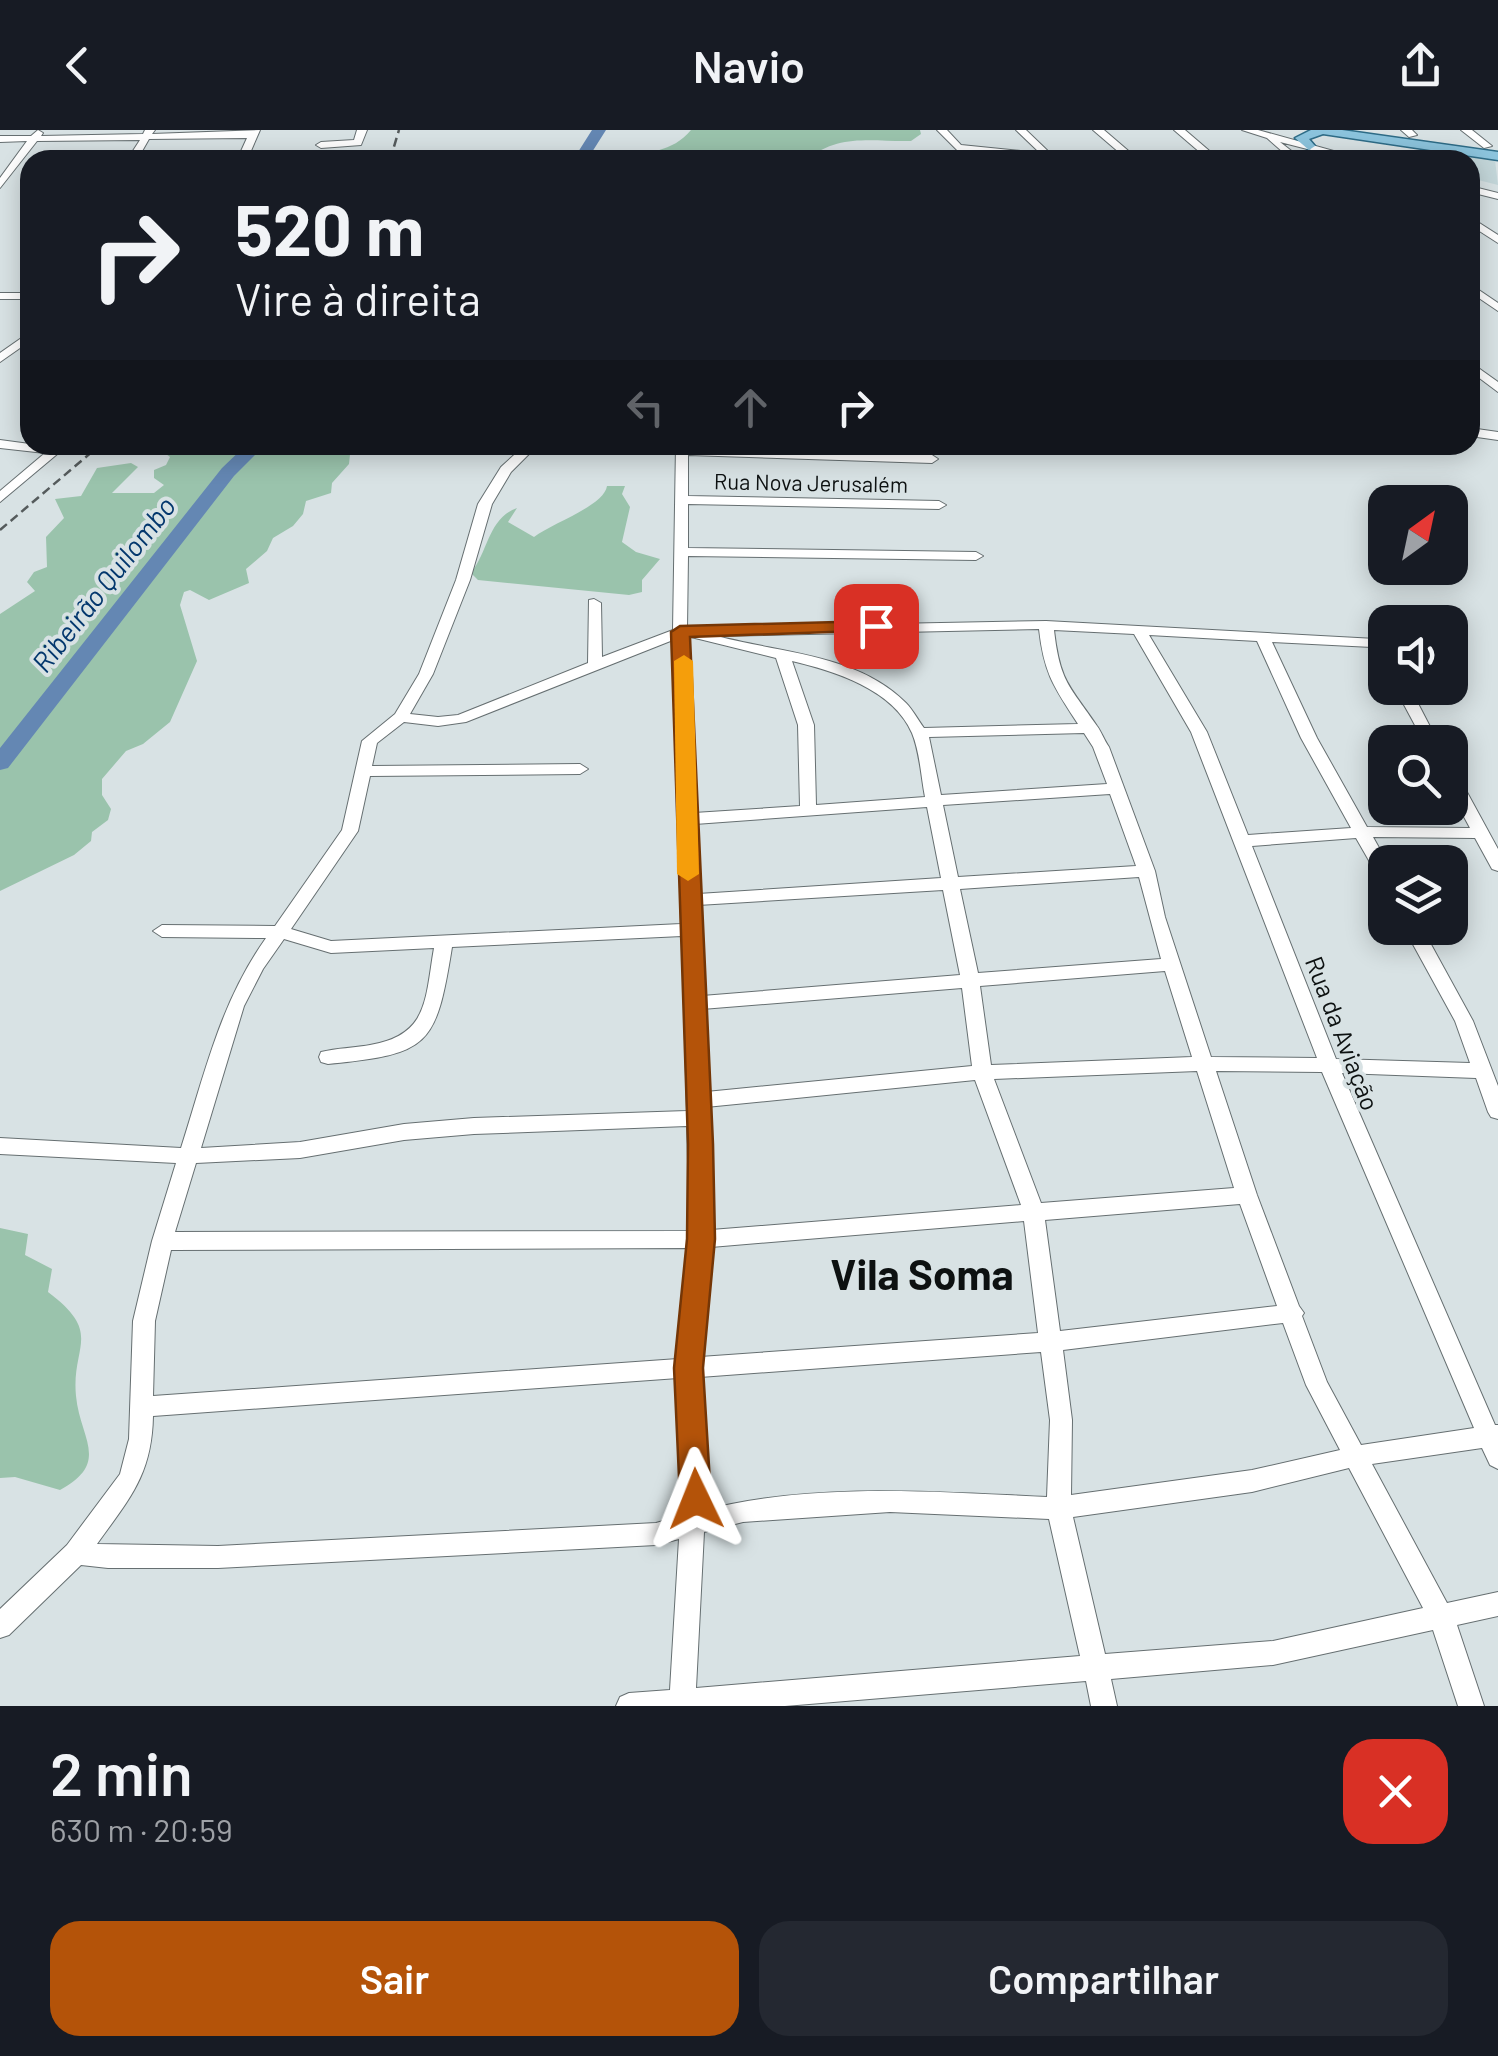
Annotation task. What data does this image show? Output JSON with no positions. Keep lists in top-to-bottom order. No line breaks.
{"streets":{"street":["Rua Nova Jerusalém","Rua da Aviação"]},"districts":["Vila Soma"],"water":["Ribeirão Quilombo"],"north":"top right","page":{"header":"Navio","turn":["520 m","Vire à direita"],"heading":["2 min","630 m · 20:59"],"buttons":["Sair","Compartilhar"]}}
